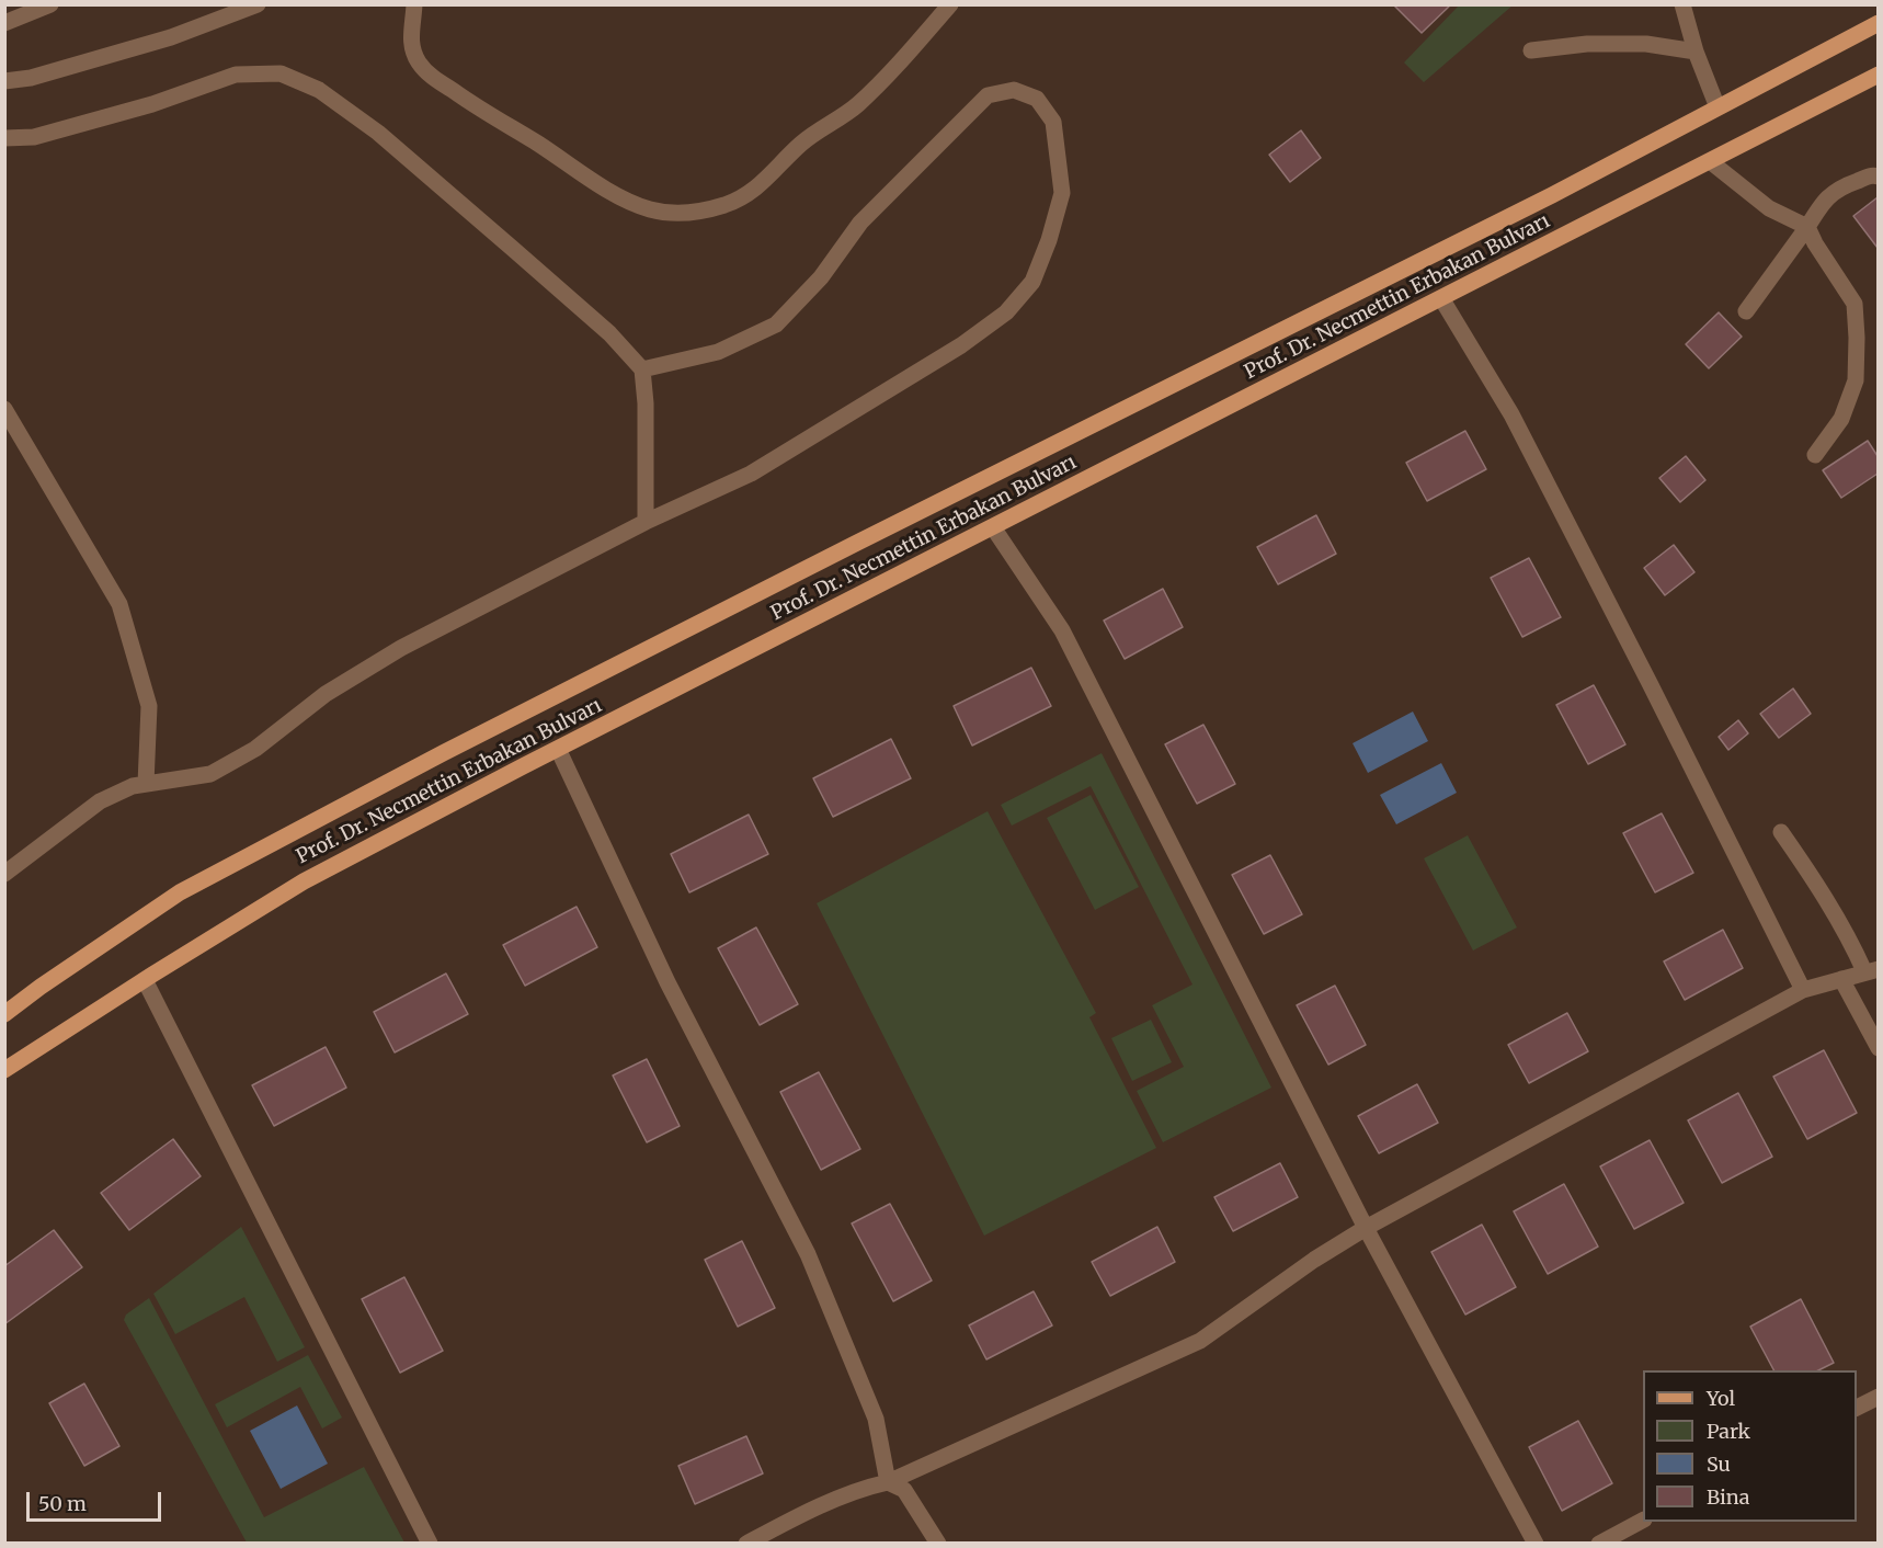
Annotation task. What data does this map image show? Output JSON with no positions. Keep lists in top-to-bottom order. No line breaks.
{"streets":{"main road":["Prof. Dr. Necmettin Erbakan Bulvarı"]},"legend":["Yol","Park","Su","Bina"],"scale_bar":"50 m"}
